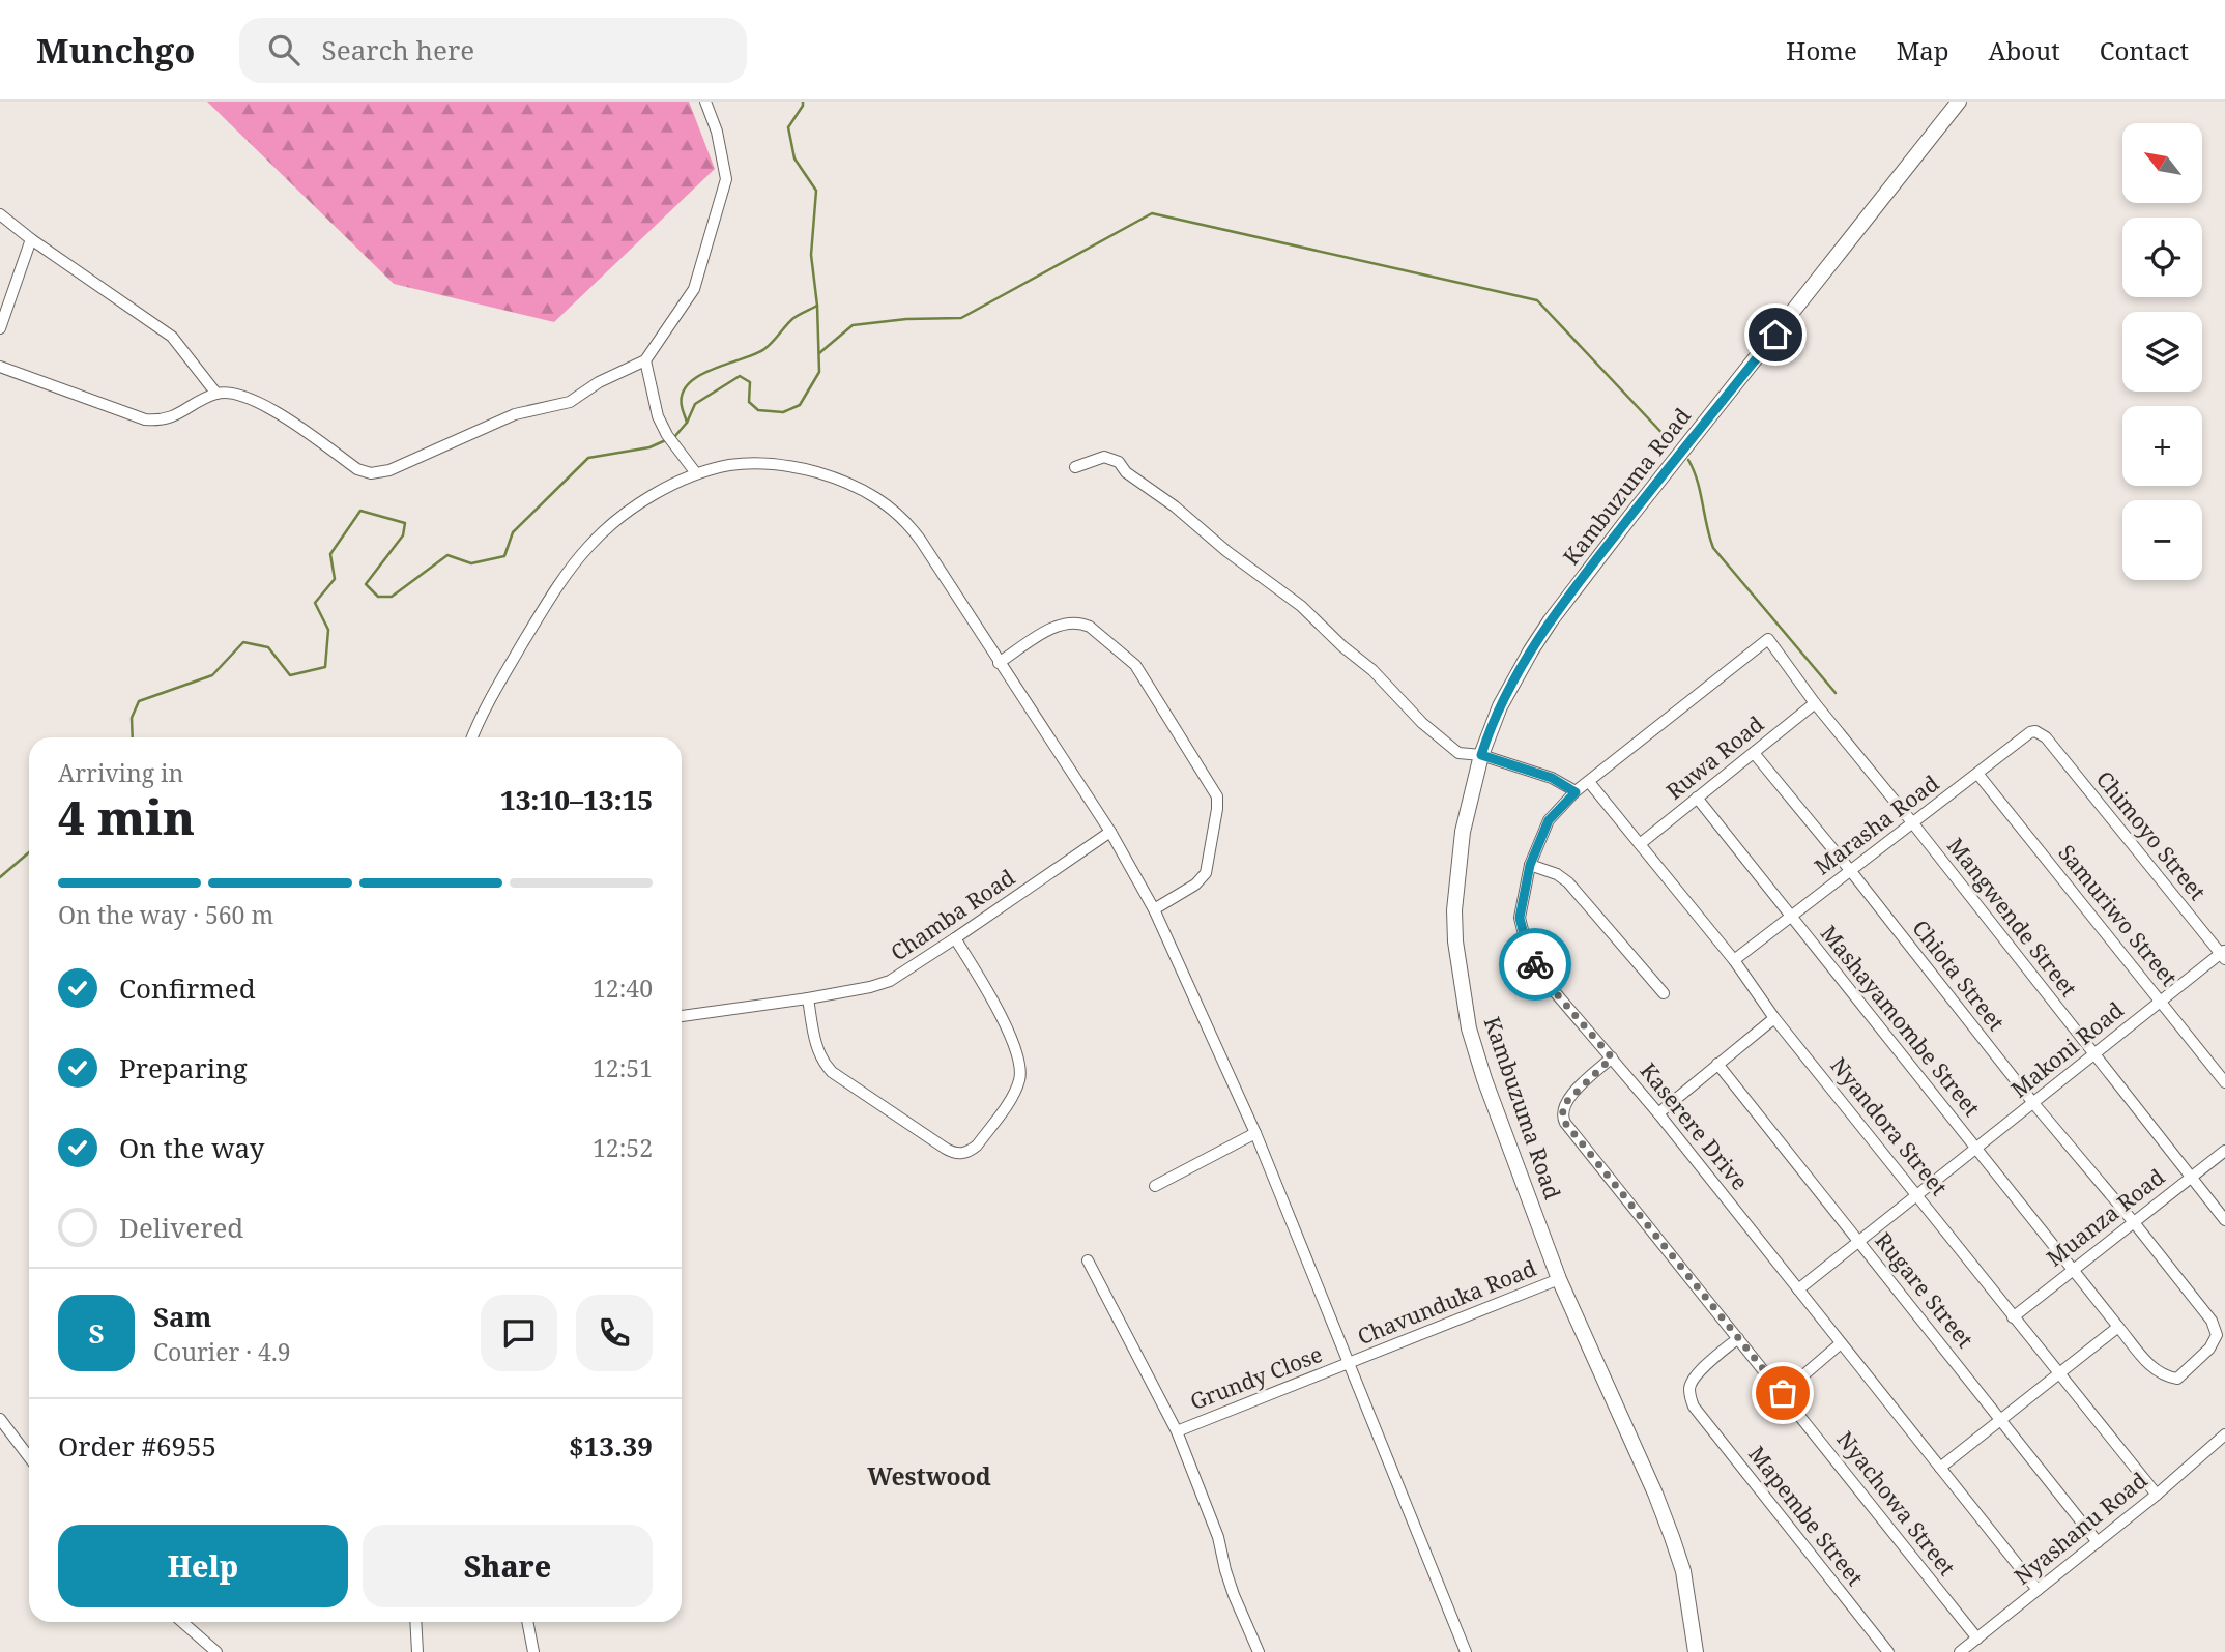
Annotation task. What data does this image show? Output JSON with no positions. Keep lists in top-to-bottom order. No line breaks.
{"streets":{"main road":["Kambuzuma Road"],"street":["Ruwa Road","Marasha Road","Chimoyo Street","Chamba Road","Samuriwo Street","Mangwende Street","Chiota Street","Mashayamombe Street","Makoni Road","Kaserere Drive","Nyandora Street","Muanza Road","Rugare Street","Chavunduka Road","Grundy Close","Nyachowa Street","Mapembe Street","Nyashanu Road"]},"crossings":[["Kambuzuma Road","Chavunduka Road"],["Ruwa Road","Mangwende Street"],["Ruwa Road","Chiota Street"],["Ruwa Road","Mashayamombe Street"],["Ruwa Road","Nyandora Street"],["Marasha Road","Chimoyo Street"],["Marasha Road","Samuriwo Street"],["Marasha Road","Mangwende Street"],["Marasha Road","Chiota Street"],["Marasha Road","Mashayamombe Street"],["Marasha Road","Nyandora Street"],["Chimoyo Street","Makoni Road"],["Samuriwo Street","Makoni Road"],["Mangwende Street","Makoni Road"],["Mangwende Street","Kaserere Drive"],["Mangwende Street","Muanza Road"],["Chiota Street","Mashayamombe Street"],["Chiota Street","Makoni Road"],["Chiota Street","Muanza Road"],["Mashayamombe Street","Makoni Road"],["Mashayamombe Street","Muanza Road"],["Makoni Road","Kaserere Drive"],["Makoni Road","Nyandora Street"],["Makoni Road","Rugare Street"],["Kaserere Drive","Nyandora Street"],["Kaserere Drive","Nyachowa Street"],["Kaserere Drive","Nyashanu Road"],["Nyandora Street","Muanza Road"],["Nyandora Street","Nyashanu Road"],["Rugare Street","Nyashanu Road"],["Chavunduka Road","Grundy Close"],["Nyachowa Street","Mapembe Street"],["Nyachowa Street","Nyashanu Road"]],"districts":["Westwood"],"north":"top left","page":{"header":"Munchgo","search":"Search here","nav":["Home","Map","About","Contact"],"map_buttons":["+","−"],"heading":["4 min","Arriving in","13:10–13:15"],"panel":["Sam","Courier · 4.9","Order #6955","$13.39"],"bar":"On the way · 560 m","list":[["Confirmed","12:40"],["Preparing","12:51"],["On the way","12:52"],"Delivered"],"round":"S","buttons":["Help","Share"]}}
